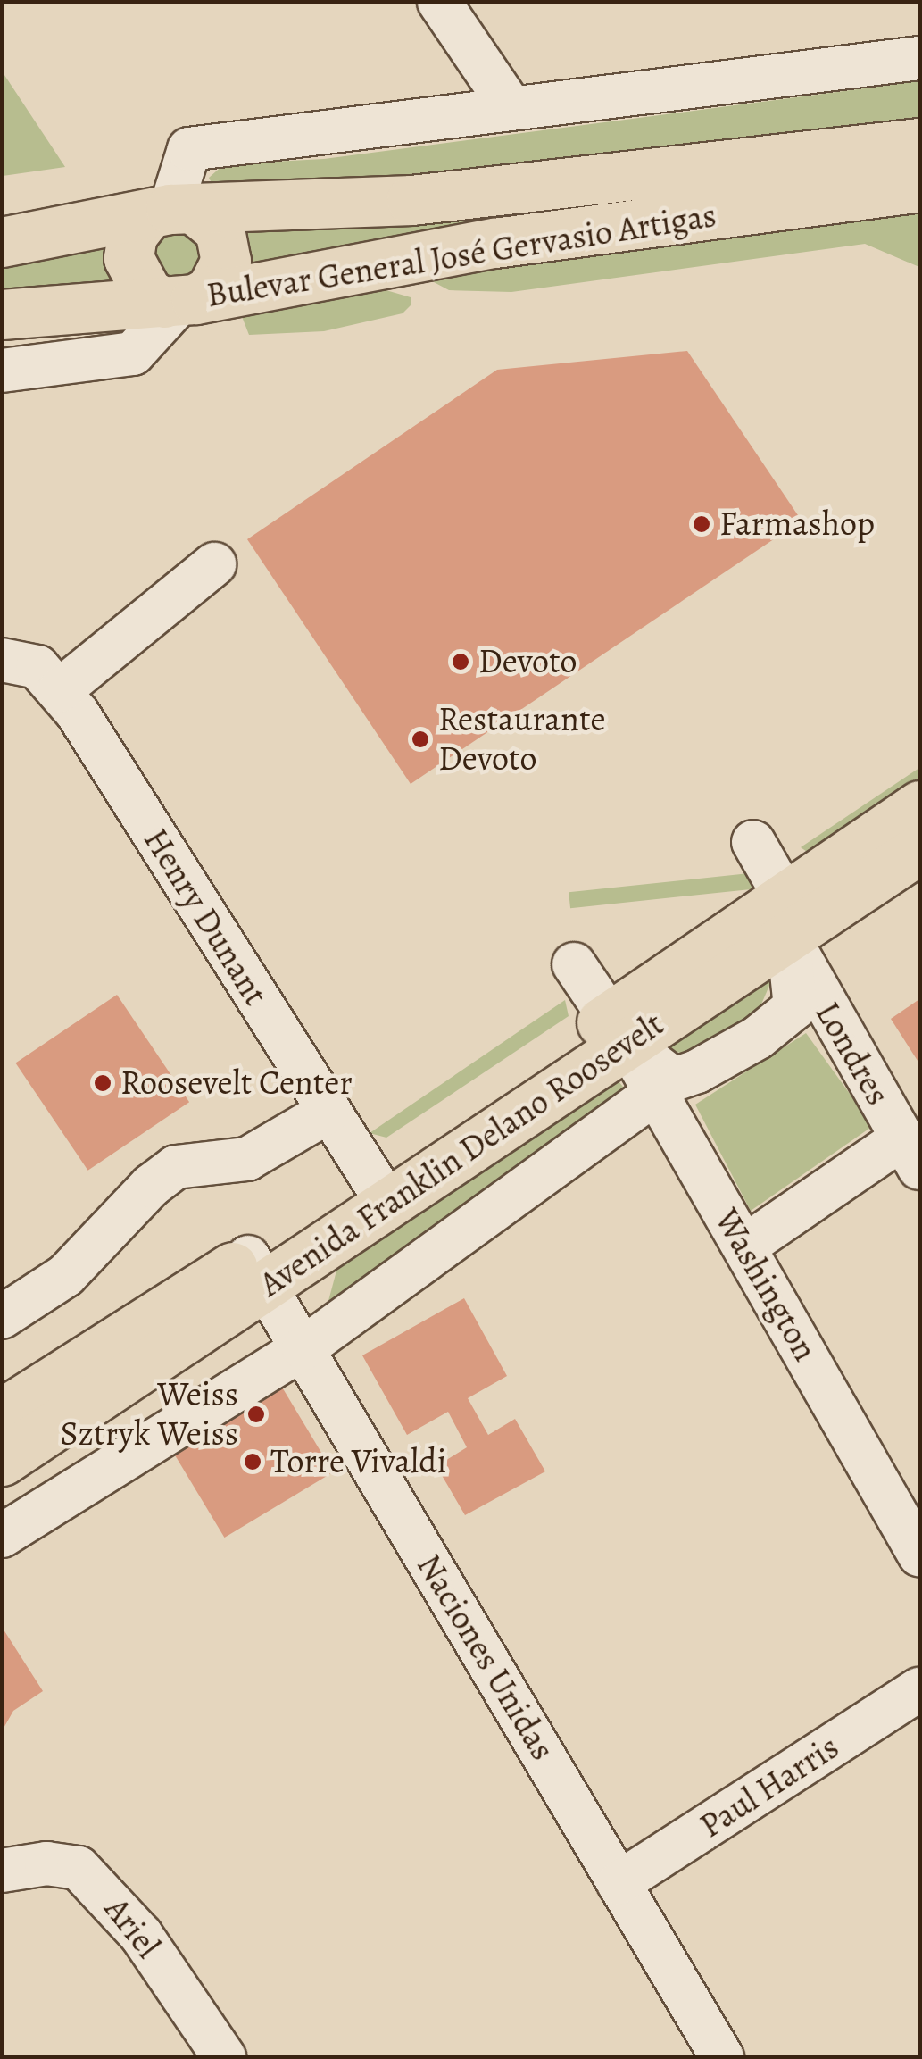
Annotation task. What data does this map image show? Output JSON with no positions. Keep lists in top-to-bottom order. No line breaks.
{"streets":{"main road":["Bulevar General José Gervasio Artigas","Avenida Franklin Delano Roosevelt"],"street":["Henry Dunant","Londres","Washington","Naciones Unidas","Paul Harris","Ariel"]},"crossings":[["Henry Dunant","Avenida Franklin Delano Roosevelt"],["Londres","Avenida Franklin Delano Roosevelt"],["Avenida Franklin Delano Roosevelt","Washington"],["Avenida Franklin Delano Roosevelt","Naciones Unidas"],["Naciones Unidas","Paul Harris"]],"places":["Farmashop","Devoto","Restaurante Devoto","Roosevelt Center","Weiss Sztryk Weiss","Torre Vivaldi"]}
